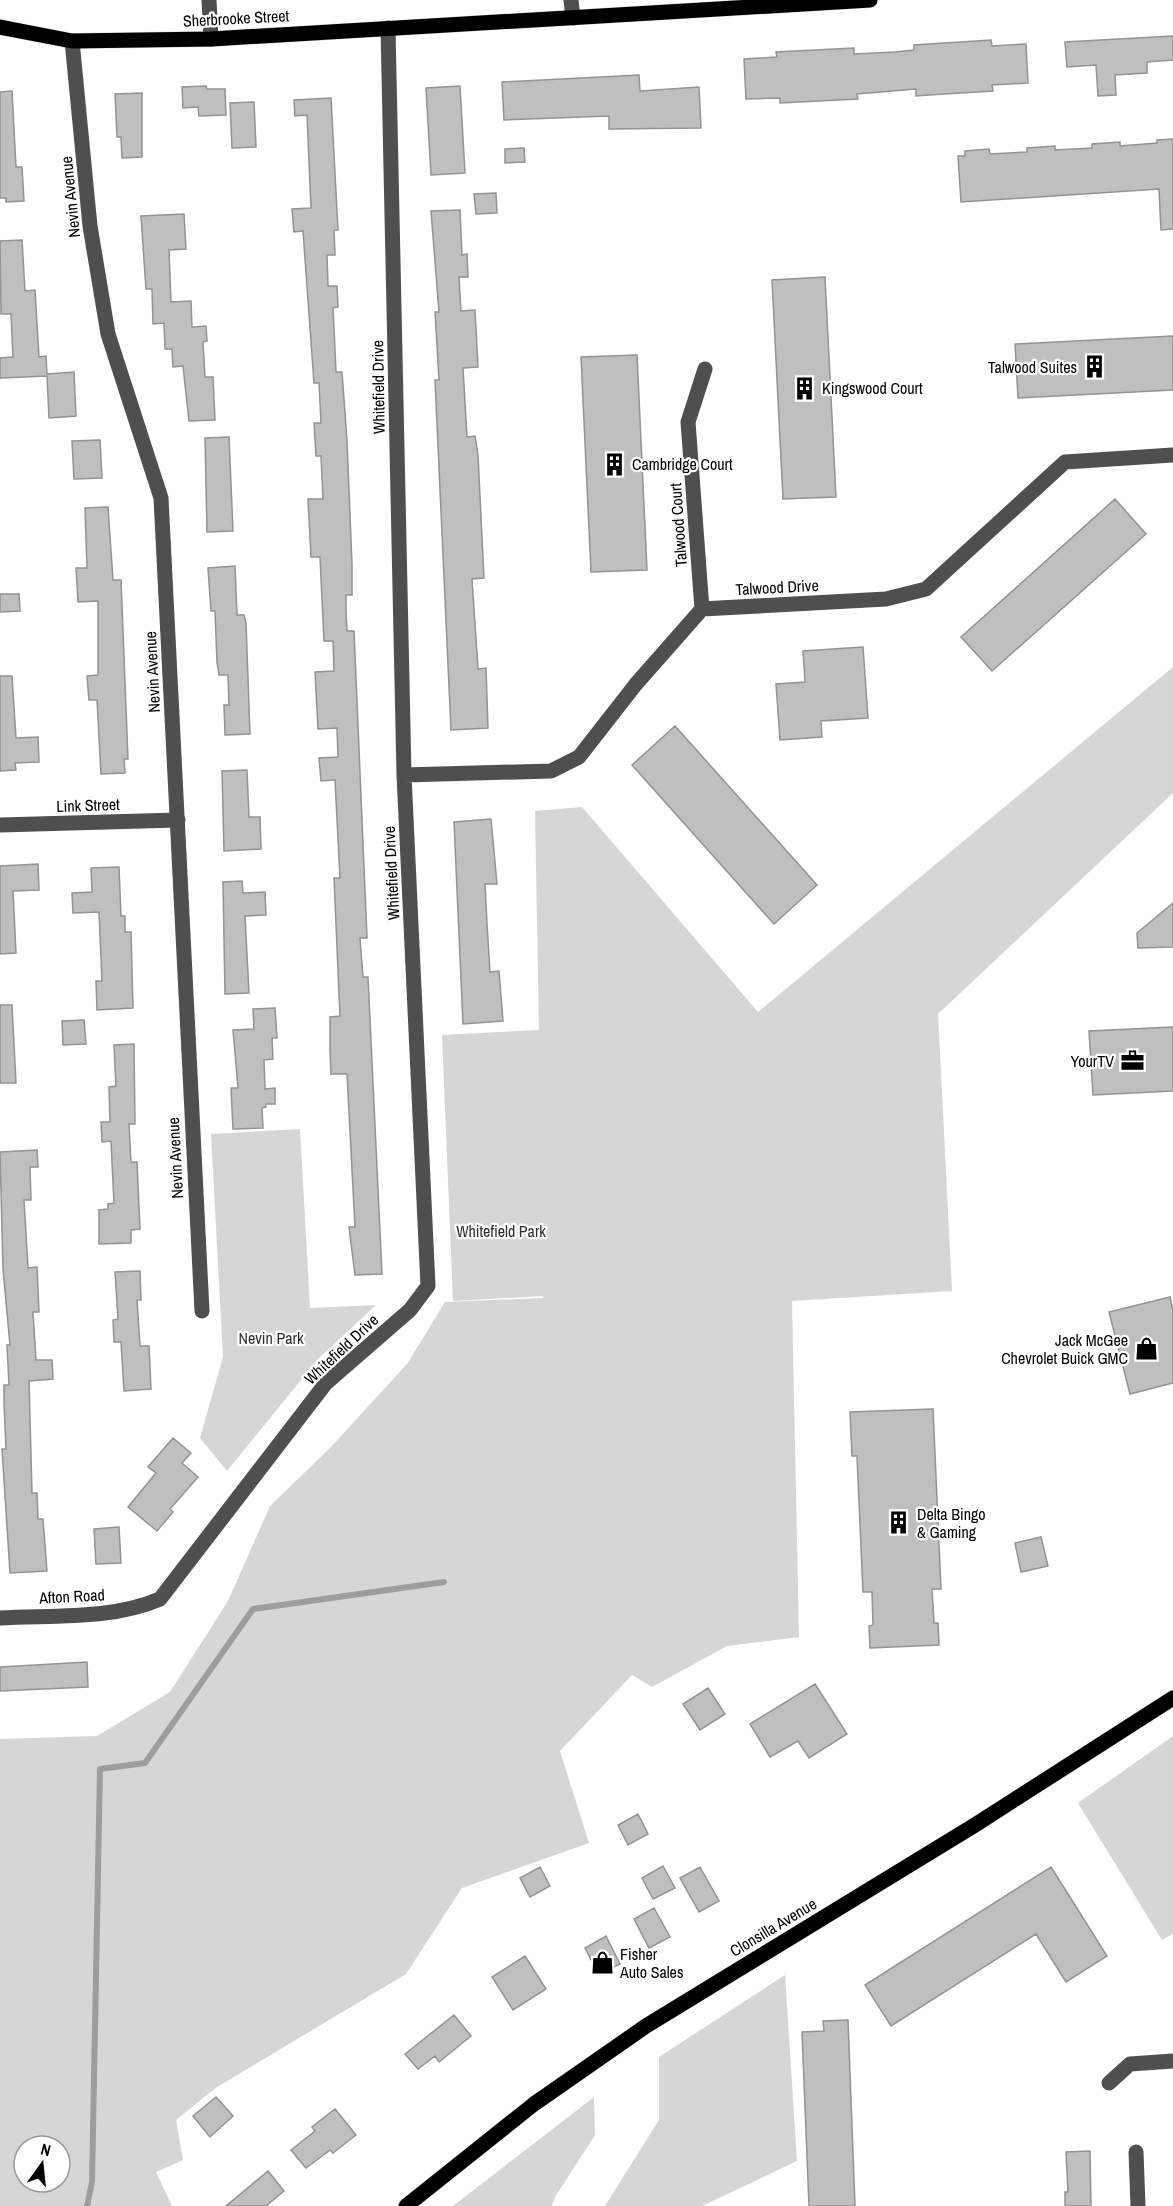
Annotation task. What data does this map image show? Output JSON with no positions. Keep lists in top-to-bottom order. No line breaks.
{"streets":{"main road":["Sherbrooke Street","Clonsilla Avenue"],"street":["Nevin Avenue","Whitefield Drive","Talwood Court","Talwood Drive","Link Street","Afton Road"]},"crossings":[["Sherbrooke Street","Nevin Avenue"],["Sherbrooke Street","Whitefield Drive"],["Nevin Avenue","Link Street"],["Whitefield Drive","Afton Road"],["Talwood Court","Talwood Drive"]],"parks":["Whitefield Park","Nevin Park"],"places":{"building":["Talwood Suites","Kingswood Court","Cambridge Court","Delta Bingo & Gaming"],"office":["YourTV"],"shop":["Jack McGee Chevrolet Buick GMC","Fisher Auto Sales"]},"north":"top"}
